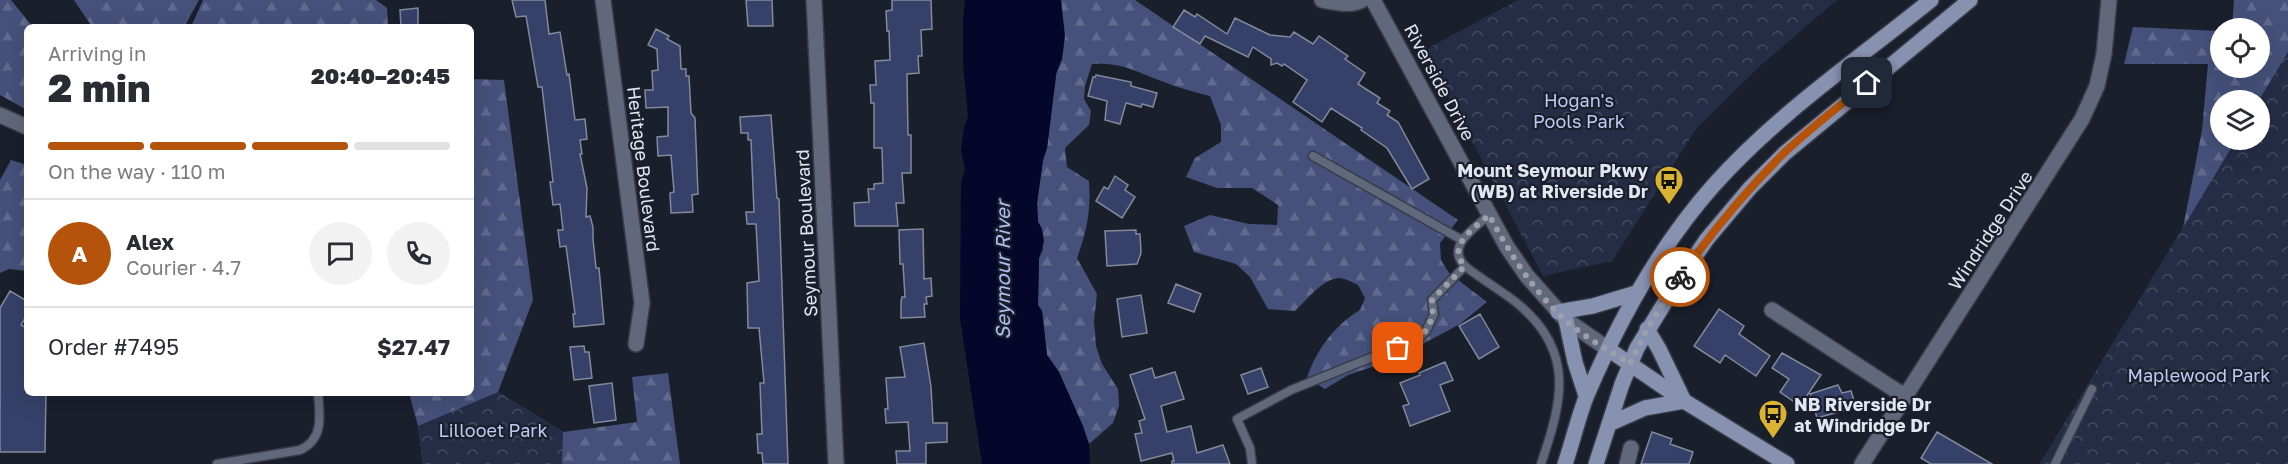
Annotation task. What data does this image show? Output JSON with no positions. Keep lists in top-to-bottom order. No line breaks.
{"streets":{"main road":["Riverside Drive"],"street":["Heritage Boulevard","Windridge Drive","Seymour Boulevard"]},"water":["Seymour River"],"parks":["Hogan's Pools Park","Maplewood Park","Lillooet Park"],"places":{"bus stop":["Mount Seymour Pkwy (WB) at Riverside Dr","NB Riverside Dr at Windridge Dr"]},"page":{"heading":["2 min","Arriving in","20:40–20:45"],"panel":["Alex","Courier · 4.7","Order #7495","$27.47"],"bar":"On the way · 110 m","round":"A"}}
